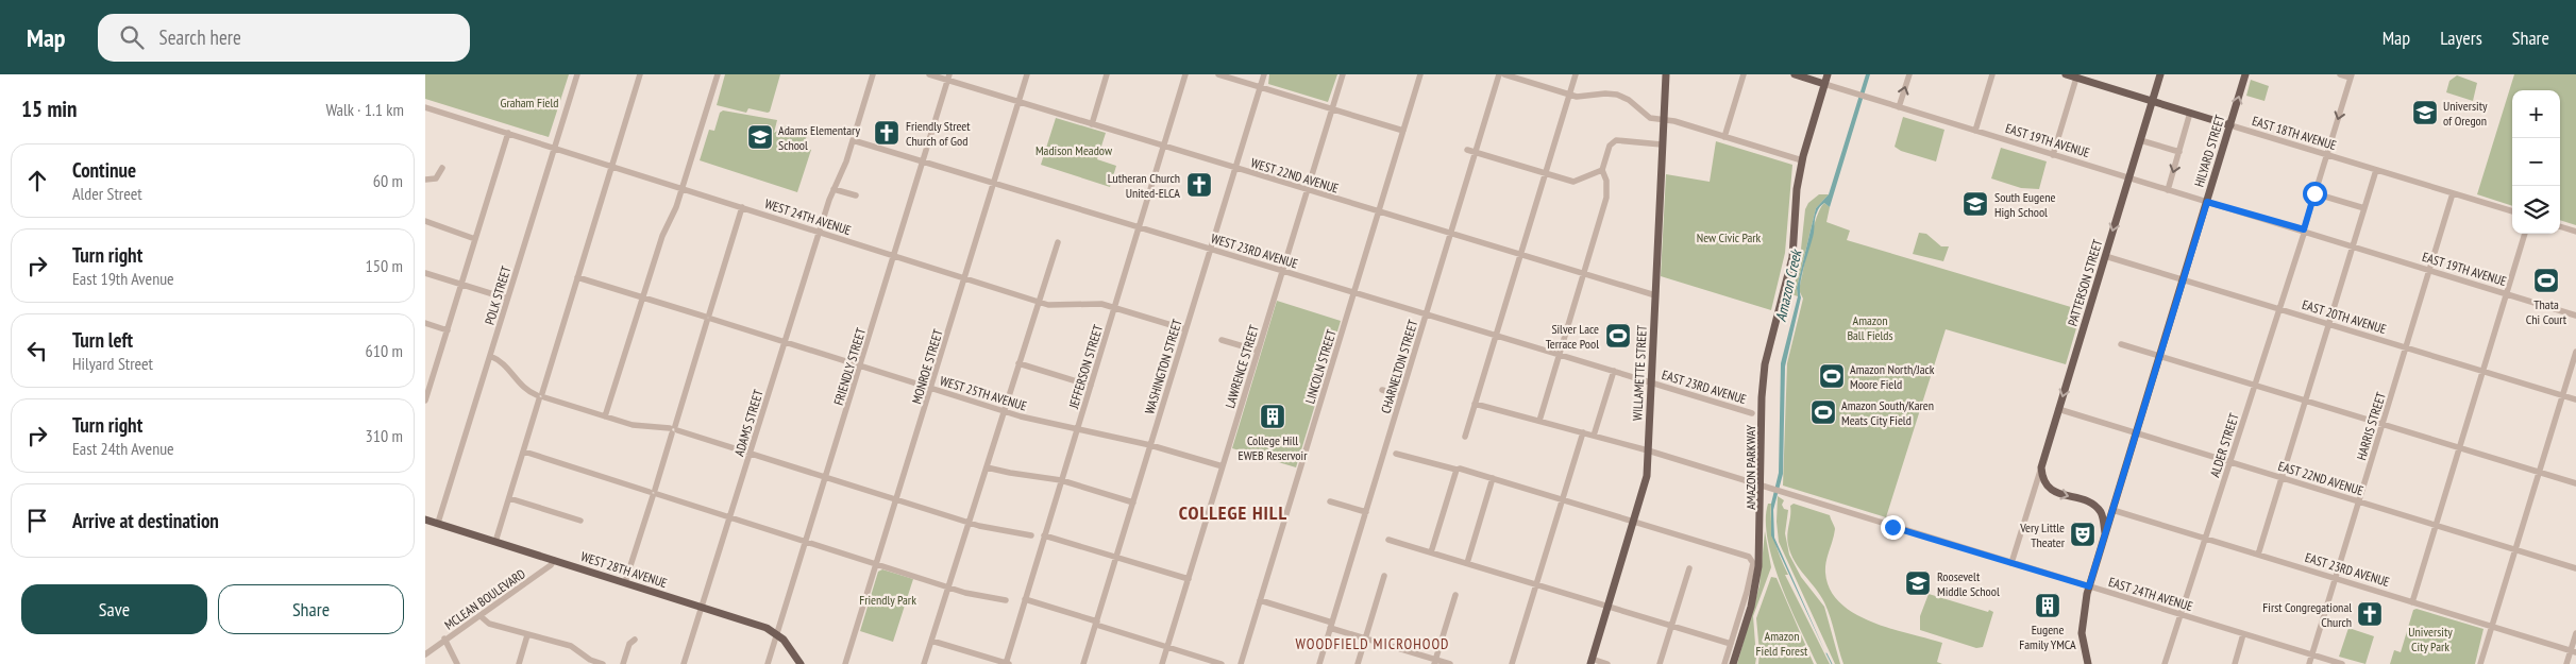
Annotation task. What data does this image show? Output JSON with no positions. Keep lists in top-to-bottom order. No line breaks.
{"streets":{"main road":["EAST 18TH AVENUE","EAST 19TH AVENUE","HILYARD STREET","PATTERSON STREET","WILLAMETTE STREET","AMAZON PARKWAY","WEST 28TH AVENUE"],"street":["WEST 22ND AVENUE","WEST 24TH AVENUE","WEST 23RD AVENUE","POLK STREET","EAST 20TH AVENUE","FRIENDLY STREET","MONROE STREET","JEFFERSON STREET","WASHINGTON STREET","LAWRENCE STREET","LINCOLN STREET","CHARNELTON STREET","EAST 23RD AVENUE","WEST 25TH AVENUE","ADAMS STREET","HARRIS STREET","ALDER STREET","EAST 22ND AVENUE","EAST 24TH AVENUE","MCLEAN BOULEVARD"]},"crossings":[["EAST 18TH AVENUE","HILYARD STREET"],["EAST 18TH AVENUE","PATTERSON STREET"],["EAST 18TH AVENUE","HARRIS STREET"],["EAST 18TH AVENUE","ALDER STREET"],["EAST 19TH AVENUE","HILYARD STREET"],["EAST 19TH AVENUE","PATTERSON STREET"],["EAST 19TH AVENUE","HARRIS STREET"],["EAST 19TH AVENUE","ALDER STREET"],["EAST 19TH AVENUE","AMAZON PARKWAY"],["HILYARD STREET","EAST 20TH AVENUE"],["HILYARD STREET","EAST 23RD AVENUE"],["HILYARD STREET","EAST 22ND AVENUE"],["HILYARD STREET","EAST 24TH AVENUE"],["WEST 22ND AVENUE","FRIENDLY STREET"],["WEST 22ND AVENUE","MONROE STREET"],["WEST 22ND AVENUE","JEFFERSON STREET"],["WEST 22ND AVENUE","WASHINGTON STREET"],["WEST 22ND AVENUE","LAWRENCE STREET"],["WEST 22ND AVENUE","LINCOLN STREET"],["WEST 22ND AVENUE","CHARNELTON STREET"],["WEST 22ND AVENUE","WILLAMETTE STREET"],["WEST 24TH AVENUE","POLK STREET"],["WEST 24TH AVENUE","FRIENDLY STREET"],["WEST 24TH AVENUE","MONROE STREET"],["WEST 24TH AVENUE","JEFFERSON STREET"],["WEST 24TH AVENUE","WASHINGTON STREET"],["WEST 24TH AVENUE","ADAMS STREET"],["WEST 23RD AVENUE","FRIENDLY STREET"],["WEST 23RD AVENUE","MONROE STREET"],["WEST 23RD AVENUE","JEFFERSON STREET"],["WEST 23RD AVENUE","WASHINGTON STREET"],["WEST 23RD AVENUE","LAWRENCE STREET"],["WEST 23RD AVENUE","LINCOLN STREET"],["WEST 23RD AVENUE","CHARNELTON STREET"],["WEST 23RD AVENUE","WILLAMETTE STREET"],["WEST 23RD AVENUE","EAST 23RD AVENUE"],["WEST 23RD AVENUE","ADAMS STREET"],["PATTERSON STREET","EAST 20TH AVENUE"],["PATTERSON STREET","EAST 22ND AVENUE"],["PATTERSON STREET","EAST 24TH AVENUE"],["POLK STREET","WEST 28TH AVENUE"],["EAST 20TH AVENUE","HARRIS STREET"],["EAST 20TH AVENUE","ALDER STREET"],["FRIENDLY STREET","WEST 25TH AVENUE"],["FRIENDLY STREET","WEST 28TH AVENUE"],["MONROE STREET","WEST 25TH AVENUE"],["JEFFERSON STREET","WEST 25TH AVENUE"],["WASHINGTON STREET","WEST 25TH AVENUE"],["LAWRENCE STREET","WEST 25TH AVENUE"],["WILLAMETTE STREET","EAST 23RD AVENUE"],["WILLAMETTE STREET","EAST 24TH AVENUE"],["EAST 23RD AVENUE","HARRIS STREET"],["EAST 23RD AVENUE","ALDER STREET"],["WEST 25TH AVENUE","ADAMS STREET"],["ADAMS STREET","WEST 28TH AVENUE"],["HARRIS STREET","EAST 22ND AVENUE"],["HARRIS STREET","EAST 24TH AVENUE"],["ALDER STREET","EAST 22ND AVENUE"],["ALDER STREET","EAST 24TH AVENUE"],["AMAZON PARKWAY","EAST 24TH AVENUE"],["WEST 28TH AVENUE","MCLEAN BOULEVARD"]],"one_way":["PATTERSON STREET"],"districts":["COLLEGE HILL","WOODFIELD MICROHOOD"],"water":["Amazon Creek"],"parks":["Graham Field","Madison Meadow","New Civic Park","Amazon Ball Fields","Friendly Park","University City Park","Amazon Field Forest"],"places":{"school or university":["University of Oregon","Adams Elementary School","South Eugene High School","Roosevelt Middle School"],"church":["Friendly Street Church of God","Lutheran Church United-ELCA","First Congregational Church"],"sports":["Thata Chi Court","Silver Lace Terrace Pool","Amazon North/Jack Moore Field","Amazon South/Karen Meats City Field"],"building":["College Hill EWEB Reservoir","Eugene Family YMCA"],"theatre":["Very Little Theater"]},"page":{"header":"Map","search":"Search here","nav":["Map","Layers","Share"],"heading":["15 min","Walk · 1.1 km"],"map_buttons":["+","−"],"list":[["Continue","Alder Street","60 m"],["Turn right","East 19th Avenue","150 m"],["Turn left","Hilyard Street","610 m"],["Turn right","East 24th Avenue","310 m"],"Arrive at destination"],"buttons":["Save","Share"]}}
